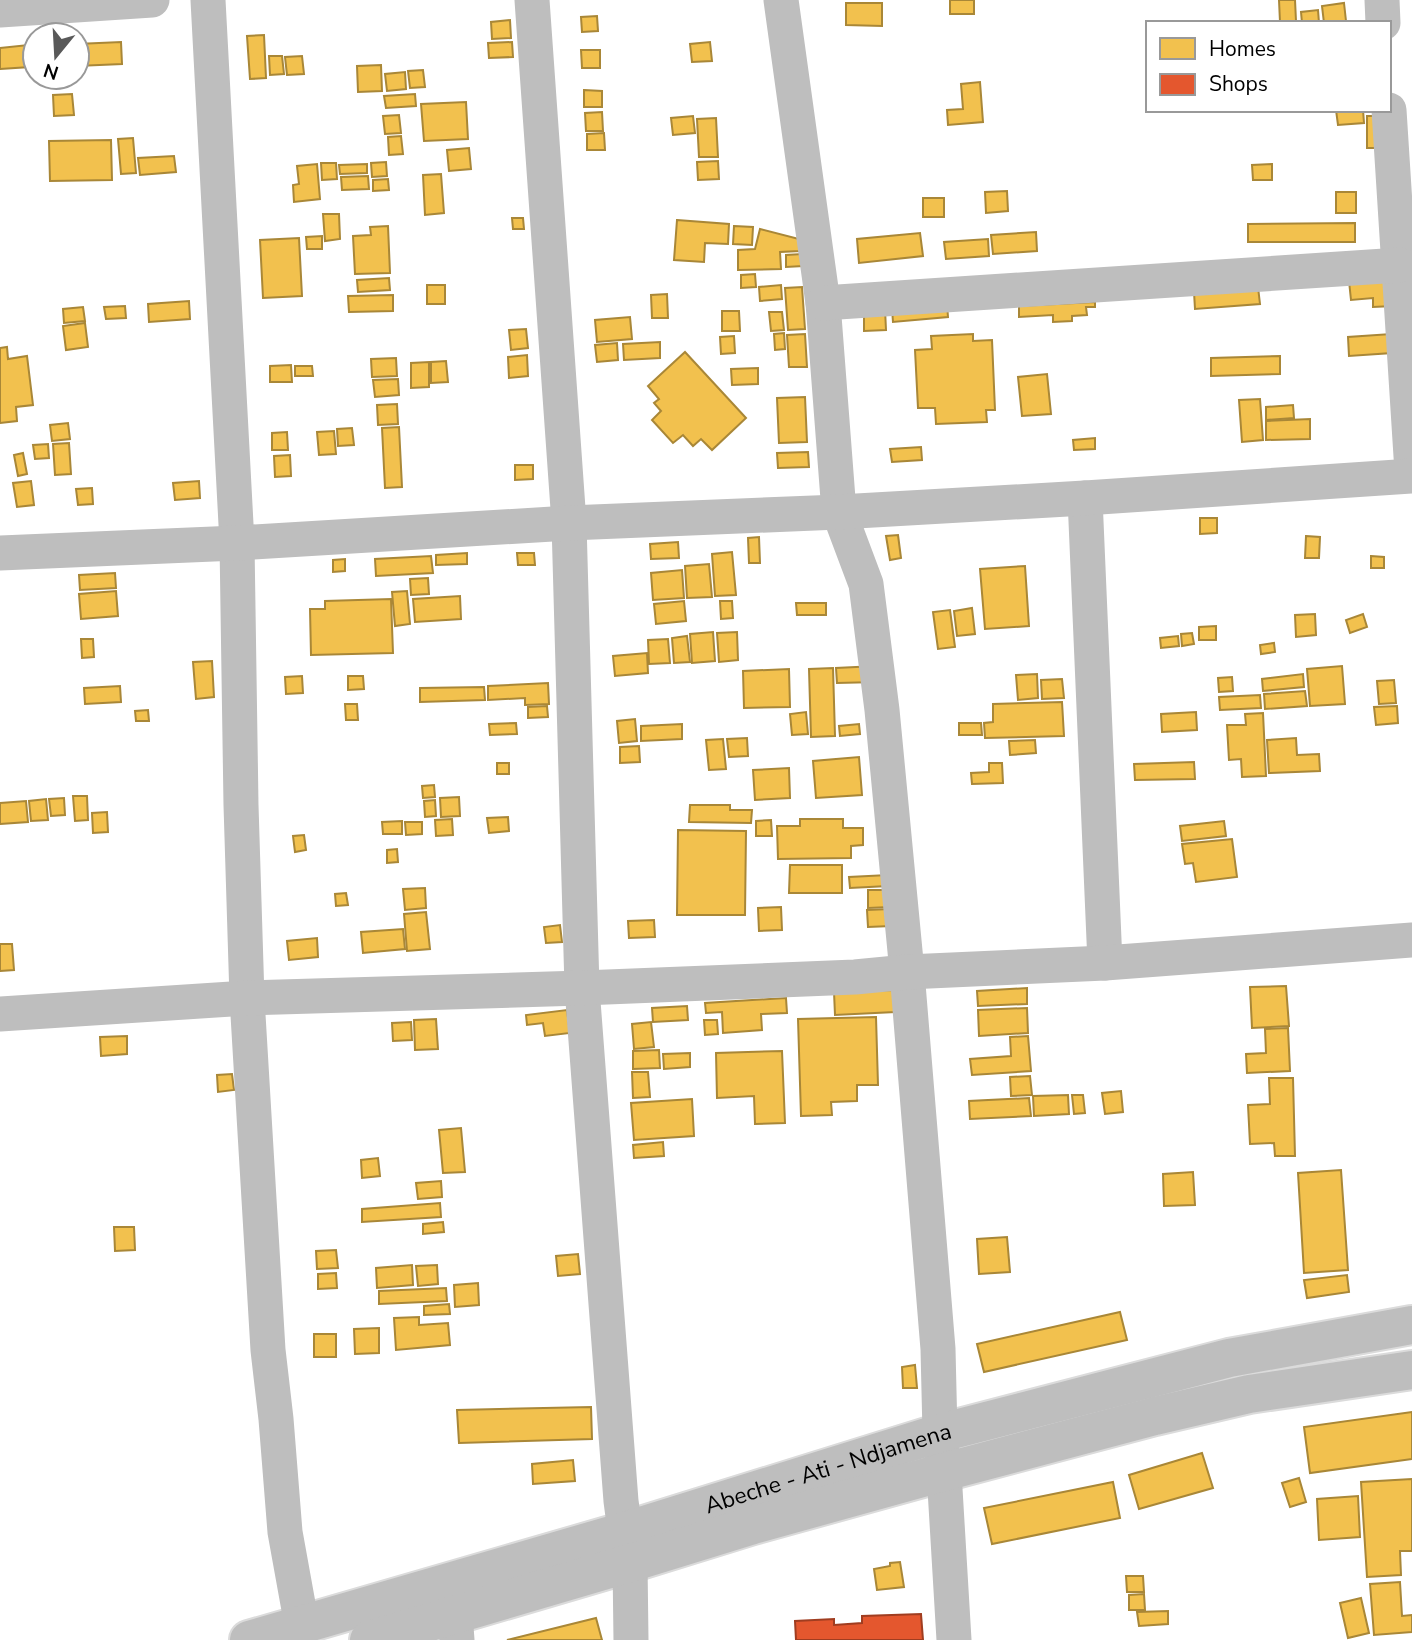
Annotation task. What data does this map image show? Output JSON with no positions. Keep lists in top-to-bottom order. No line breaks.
{"streets":{"highway":["Abeche - Ati - Ndjamena"]},"legend":["Homes","Shops"],"north":"bottom"}
